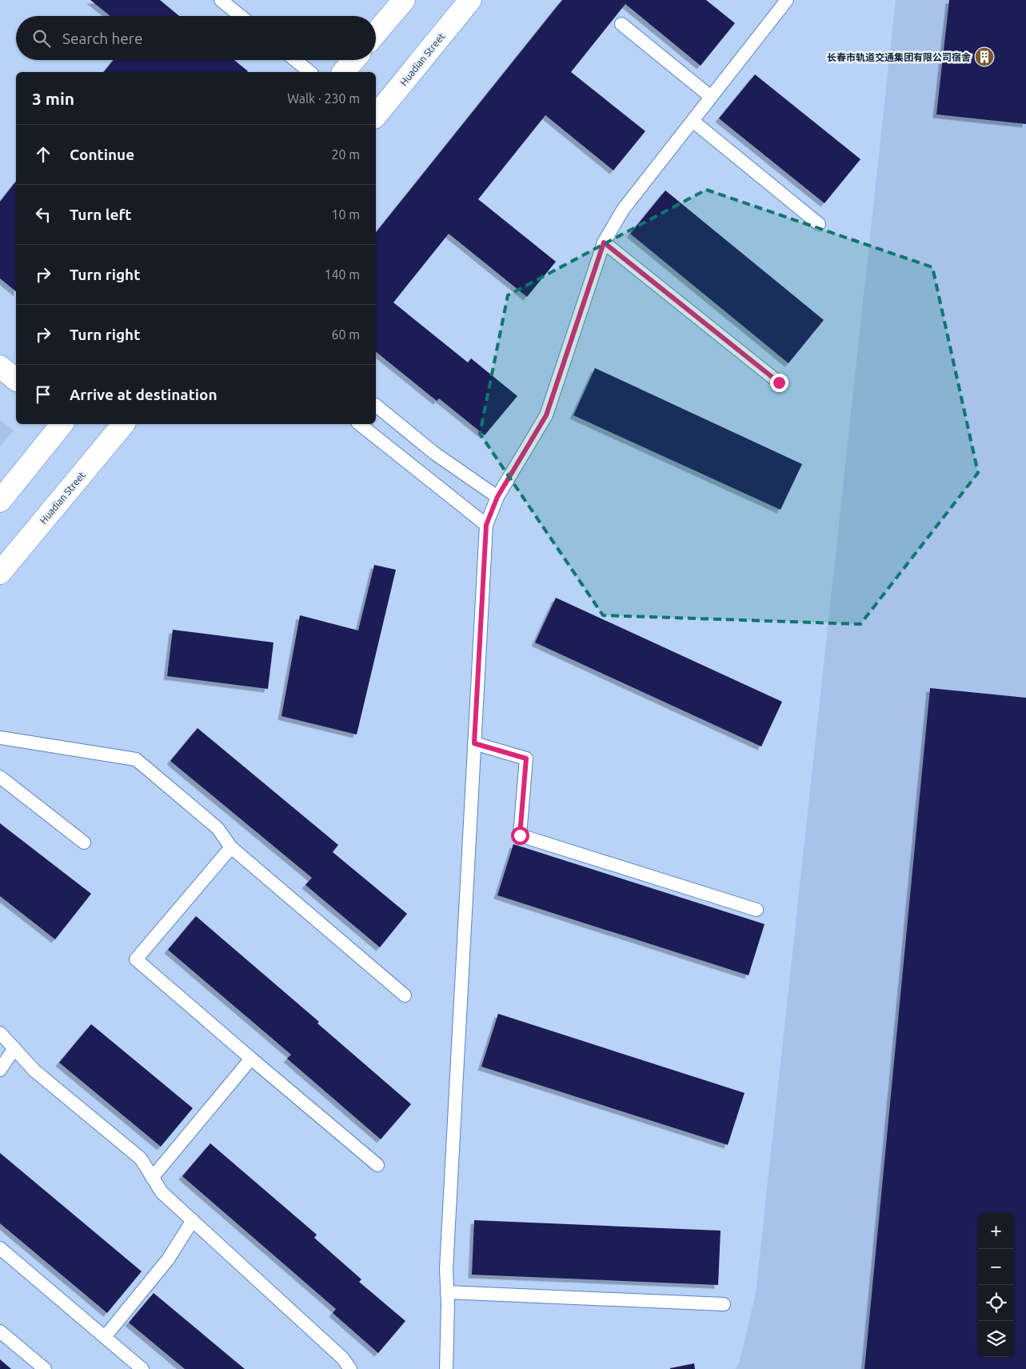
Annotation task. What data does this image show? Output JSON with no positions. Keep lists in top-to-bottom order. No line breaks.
{"streets":{"street":["Huadian Street"]},"places":{"building":["长春市轨道交通集团有限公司宿舍"]},"page":{"search":"Search here","heading":["3 min","Walk · 230 m"],"list":[["Continue","20 m"],["Turn left","10 m"],["Turn right","140 m"],["Turn right","60 m"],"Arrive at destination"],"map_buttons":["+","−"]}}
